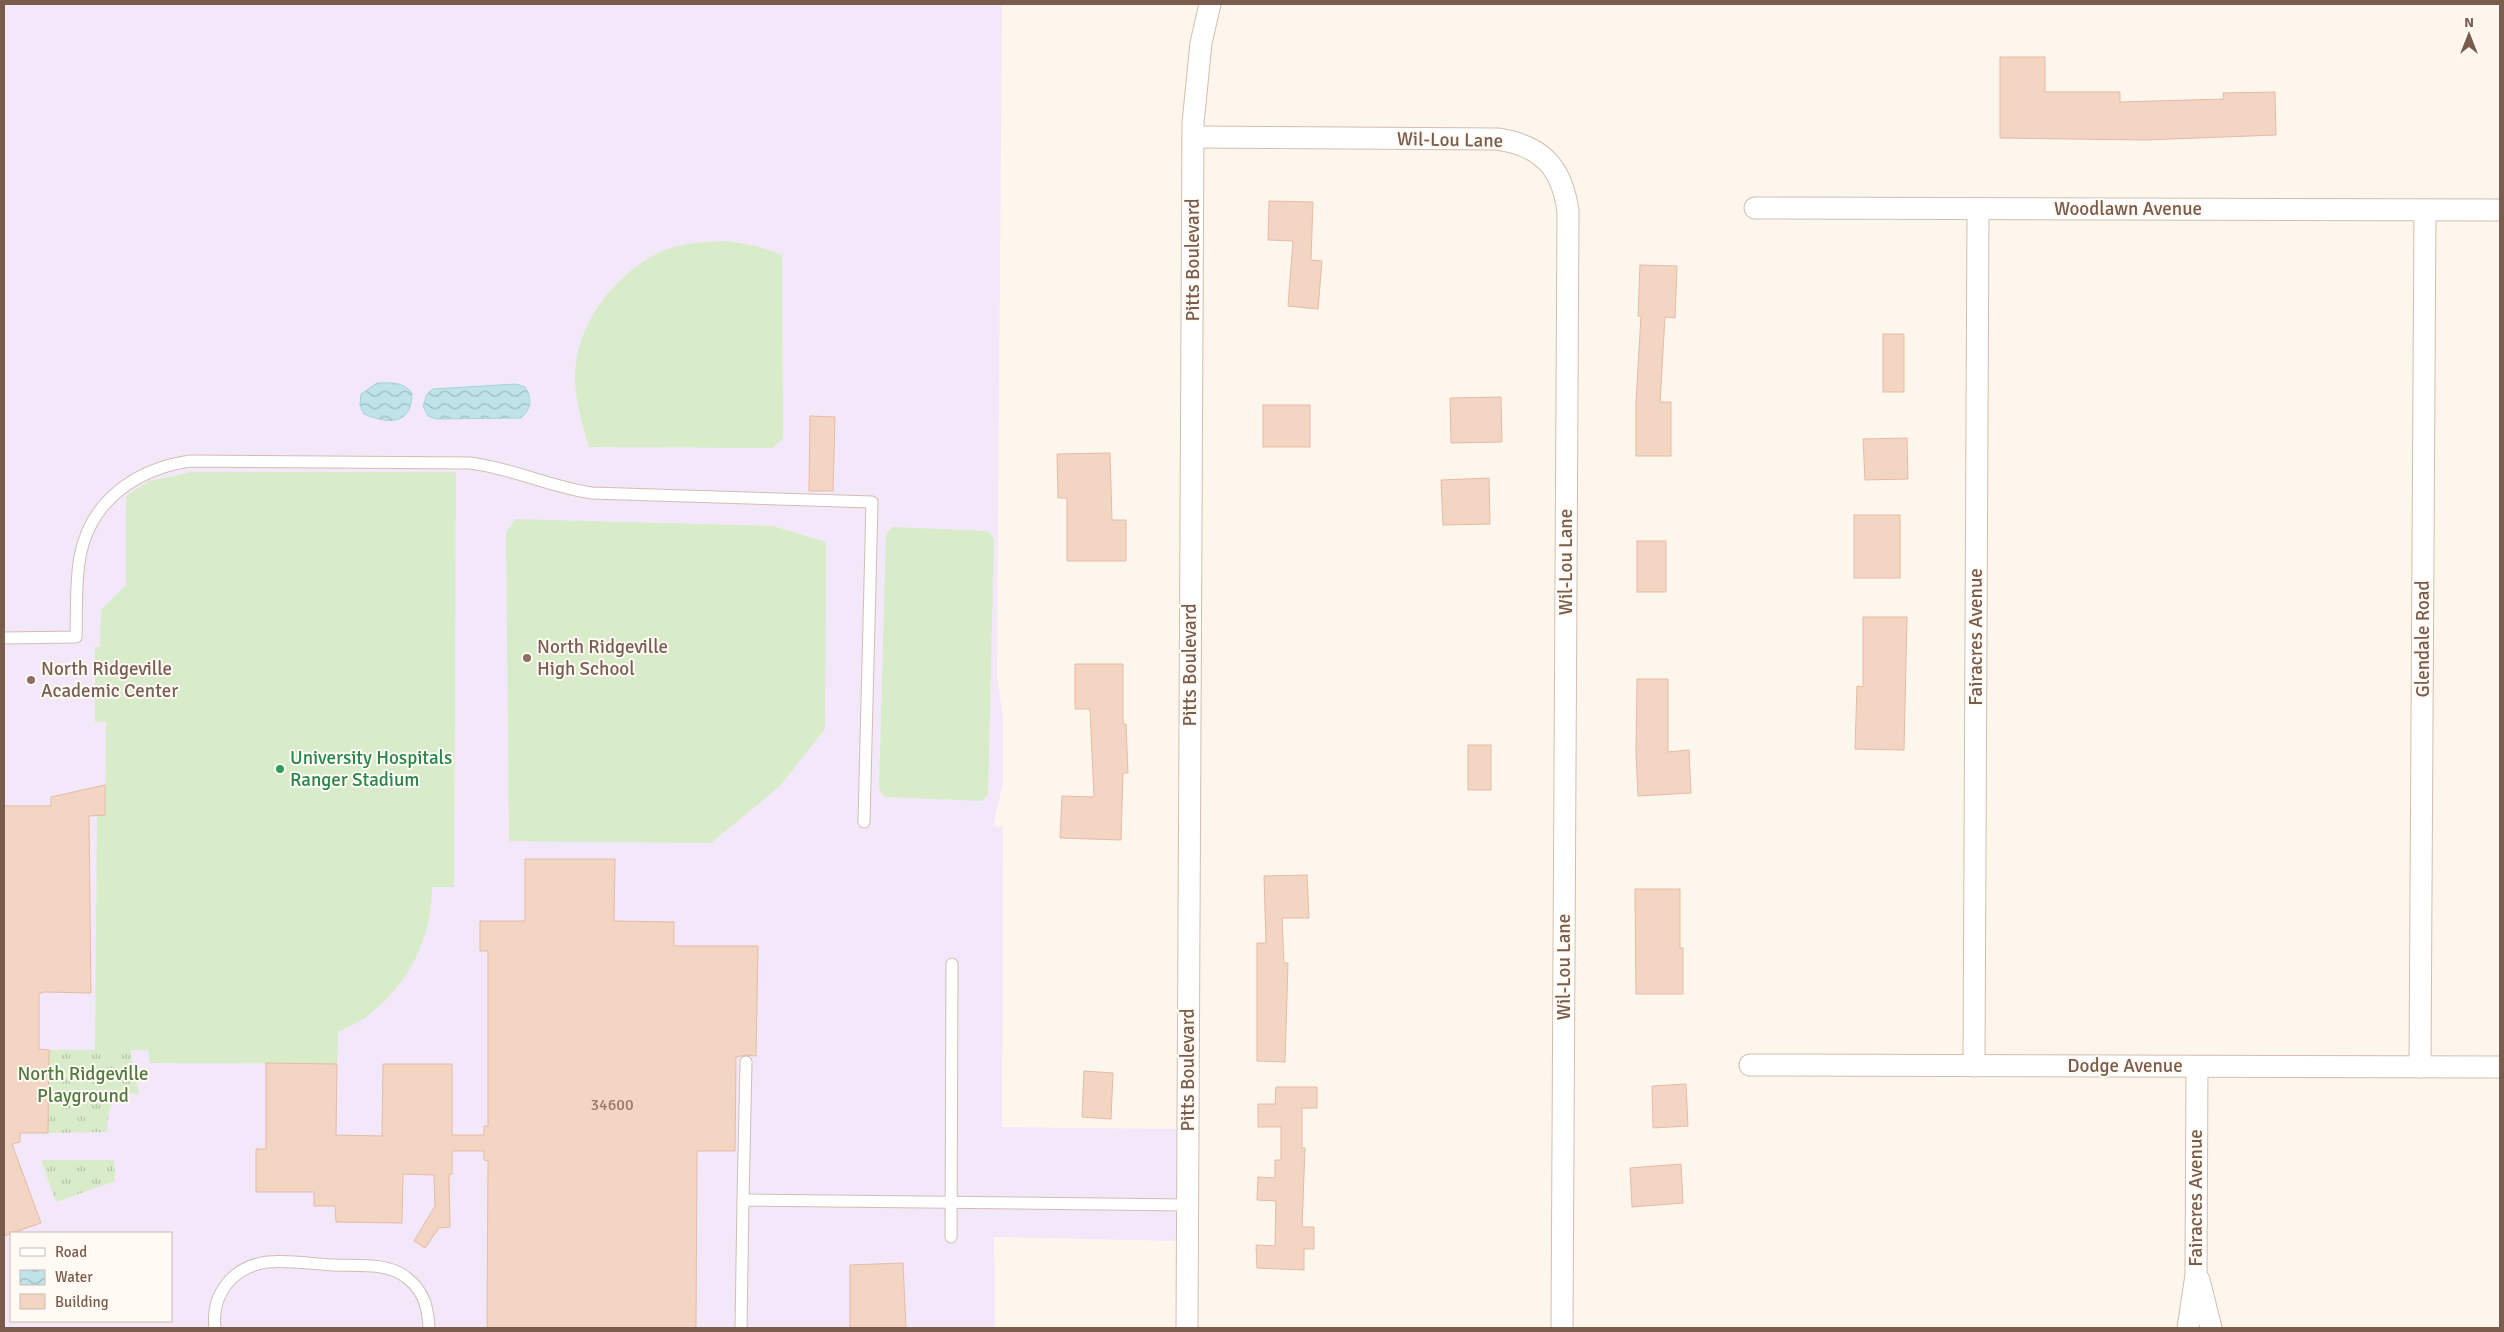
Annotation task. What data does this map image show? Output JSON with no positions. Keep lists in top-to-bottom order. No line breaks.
{"streets":{"street":["Wil-Lou Lane","Woodlawn Avenue","Pitts Boulevard","Fairacres Avenue","Glendale Road","Dodge Avenue"]},"crossings":[["Wil-Lou Lane","Pitts Boulevard"],["Woodlawn Avenue","Fairacres Avenue"],["Woodlawn Avenue","Glendale Road"],["Fairacres Avenue","Dodge Avenue"],["Glendale Road","Dodge Avenue"]],"parks":["North Ridgeville Playground"],"places":["North Ridgeville High School","North Ridgeville Academic Center","University Hospitals Ranger Stadium"],"house_numbers":["34600"],"legend":["Road","Water","Building"],"north":"top"}
